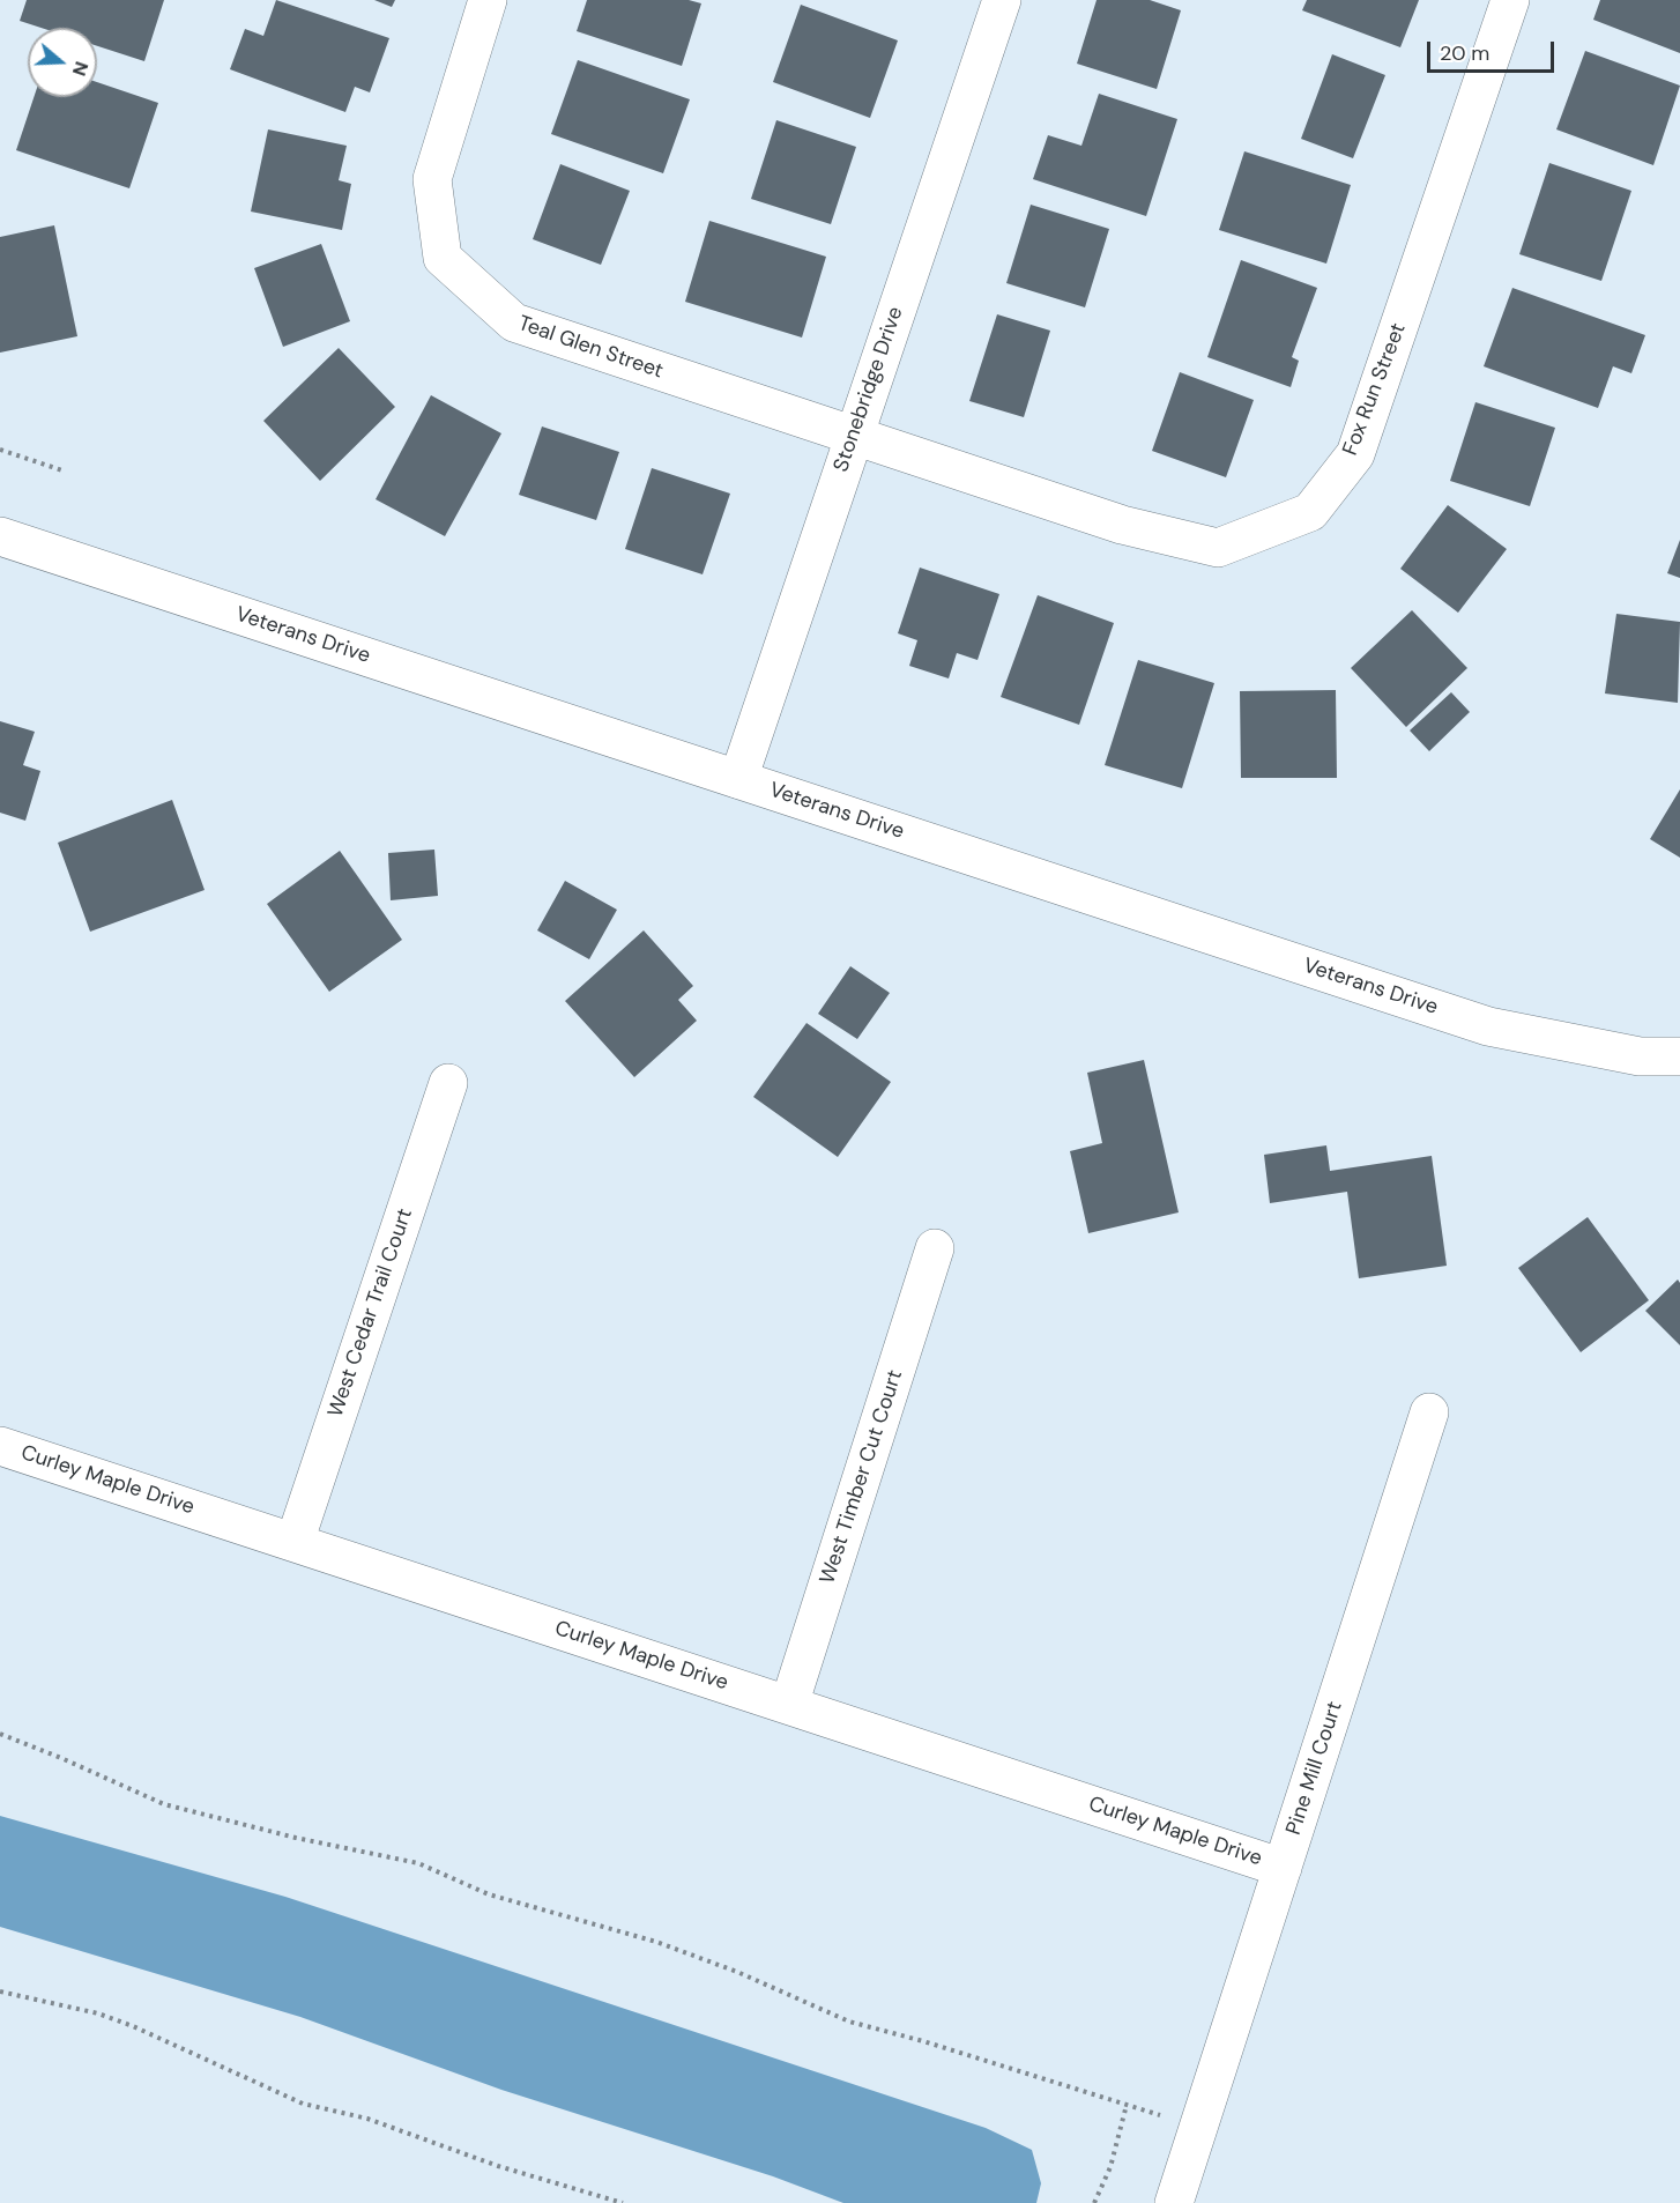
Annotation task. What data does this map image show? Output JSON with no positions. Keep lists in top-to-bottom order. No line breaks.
{"streets":{"street":["Teal Glen Street","Stonebridge Drive","Fox Run Street","Veterans Drive","West Cedar Trail Court","West Timber Cut Court","Curley Maple Drive","Pine Mill Court"]},"crossings":[["Teal Glen Street","Stonebridge Drive"],["Teal Glen Street","Fox Run Street"],["Stonebridge Drive","Fox Run Street"],["Stonebridge Drive","Veterans Drive"],["West Cedar Trail Court","Curley Maple Drive"],["West Timber Cut Court","Curley Maple Drive"],["Curley Maple Drive","Pine Mill Court"]],"scale_bar":"20 m","north":"right"}
